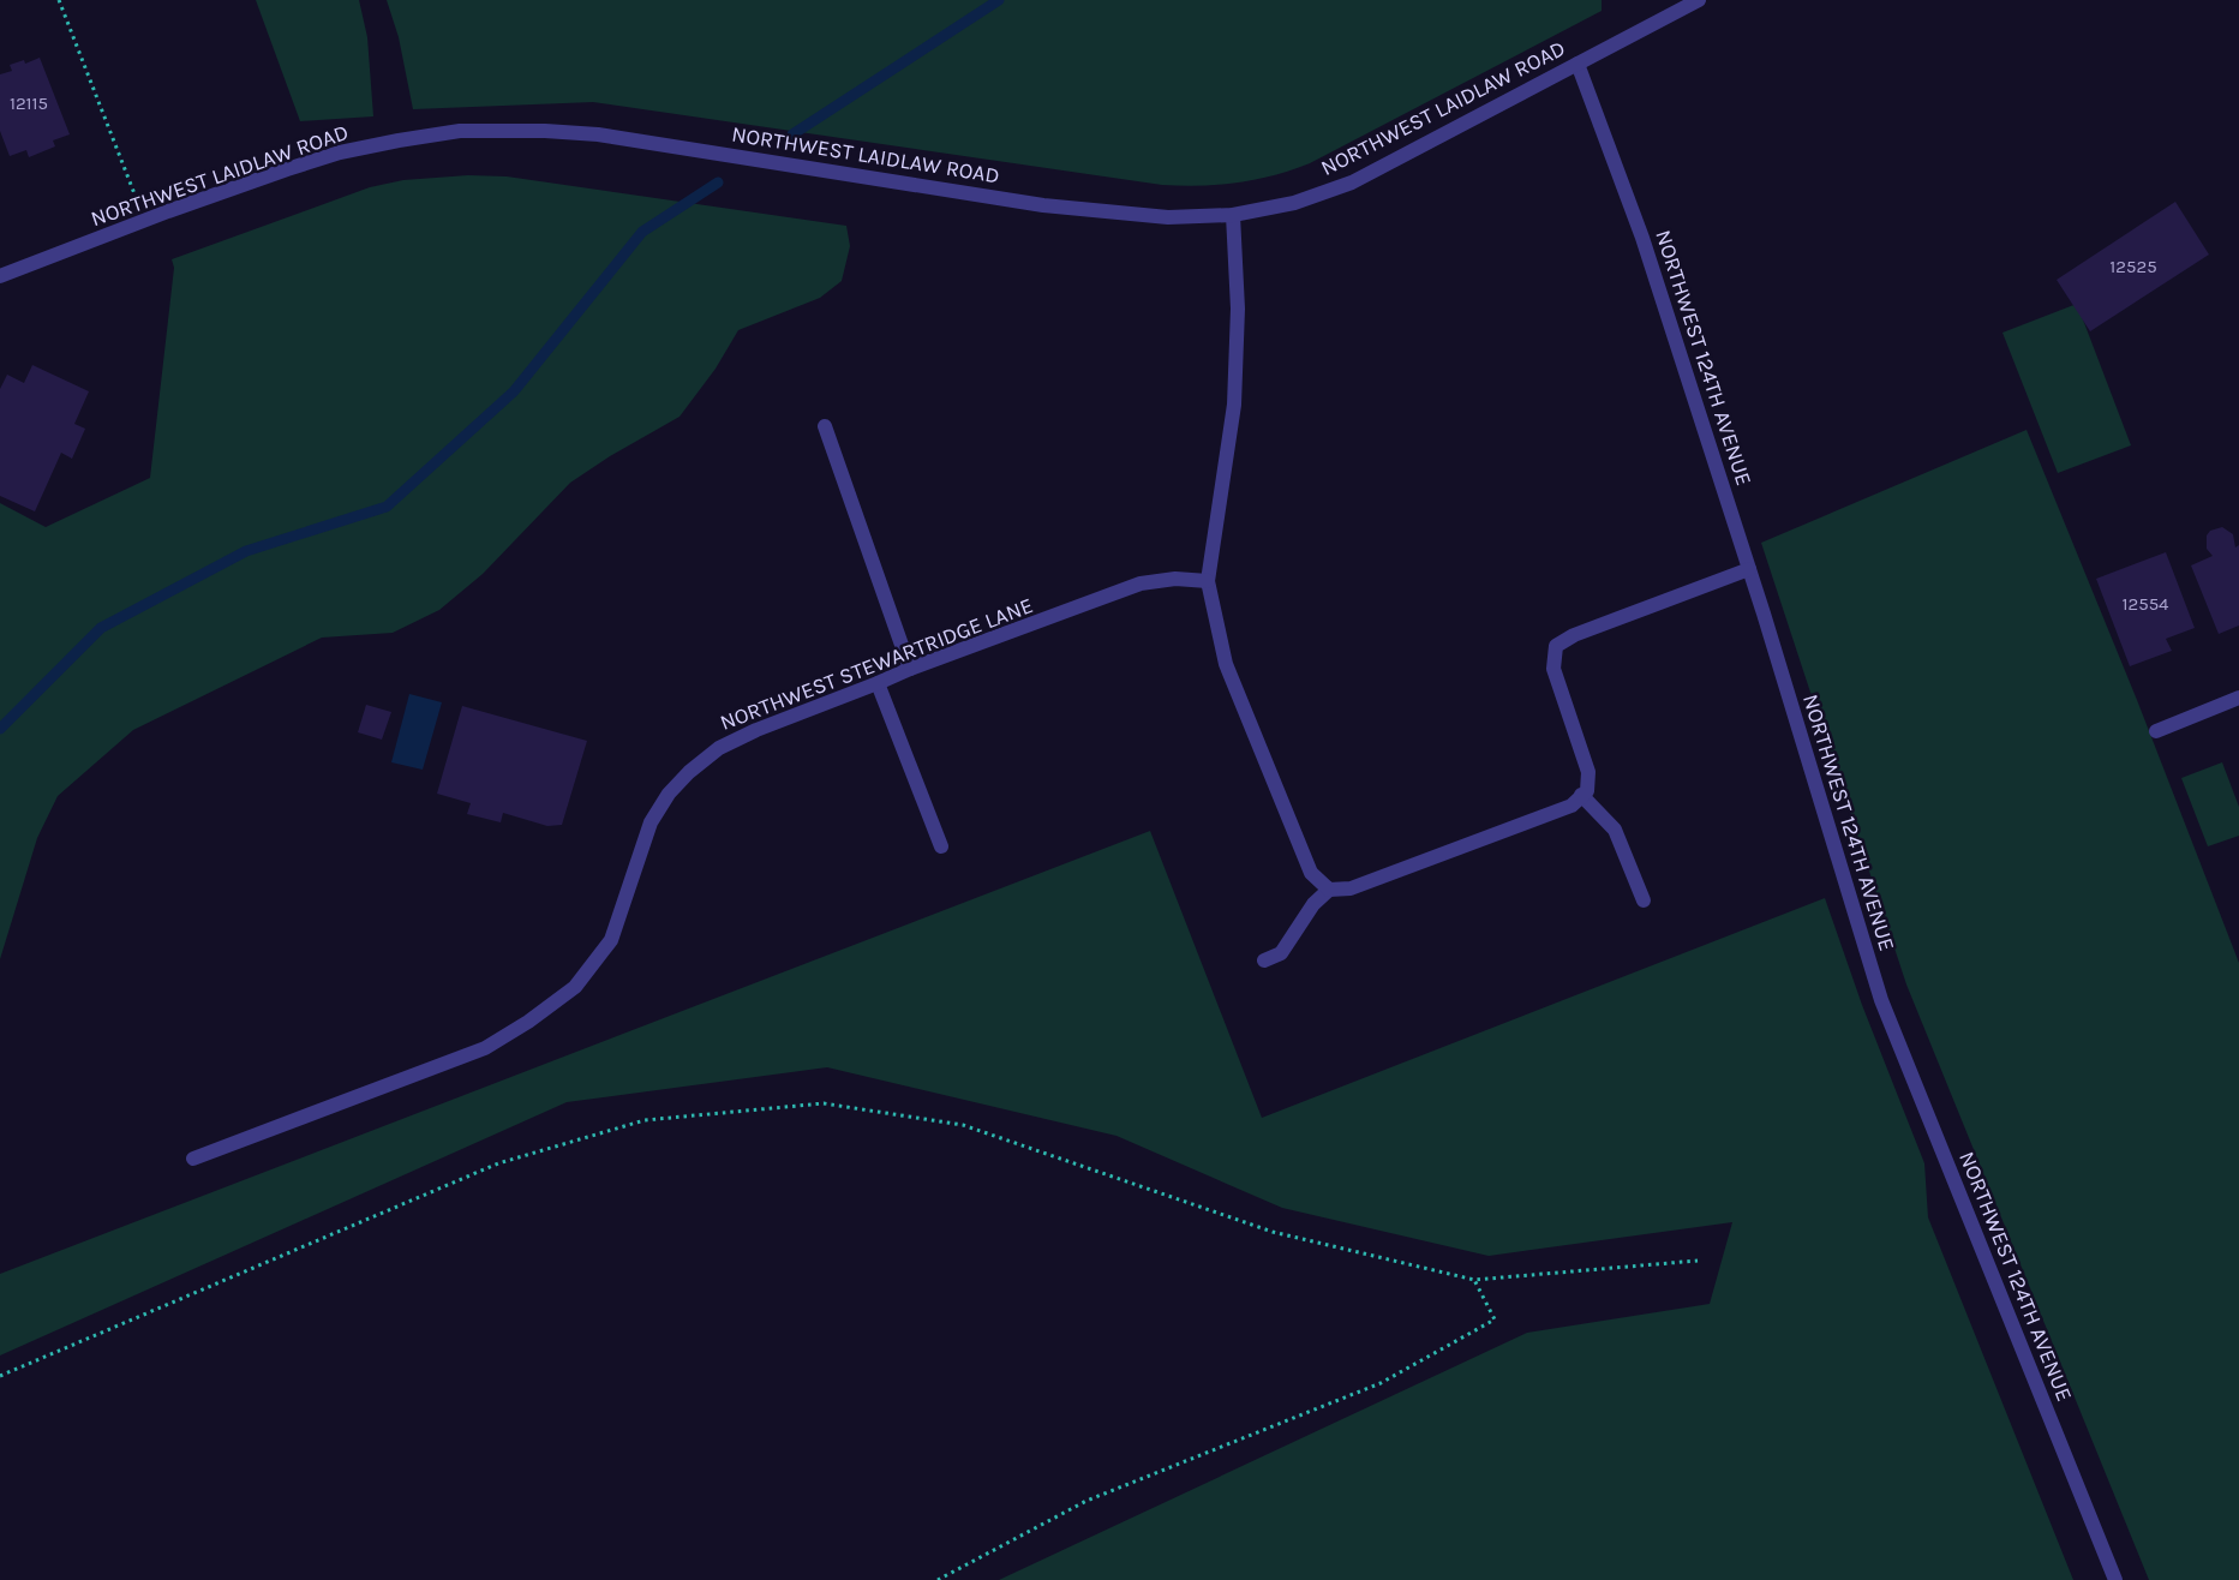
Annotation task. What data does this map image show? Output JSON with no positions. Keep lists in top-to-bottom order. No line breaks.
{"streets":{"street":["NORTHWEST LAIDLAW ROAD","NORTHWEST 124TH AVENUE","NORTHWEST STEWARTRIDGE LANE"]},"crossings":[["NORTHWEST LAIDLAW ROAD","NORTHWEST 124TH AVENUE"]],"house_numbers":["12115","12525","12554"]}
